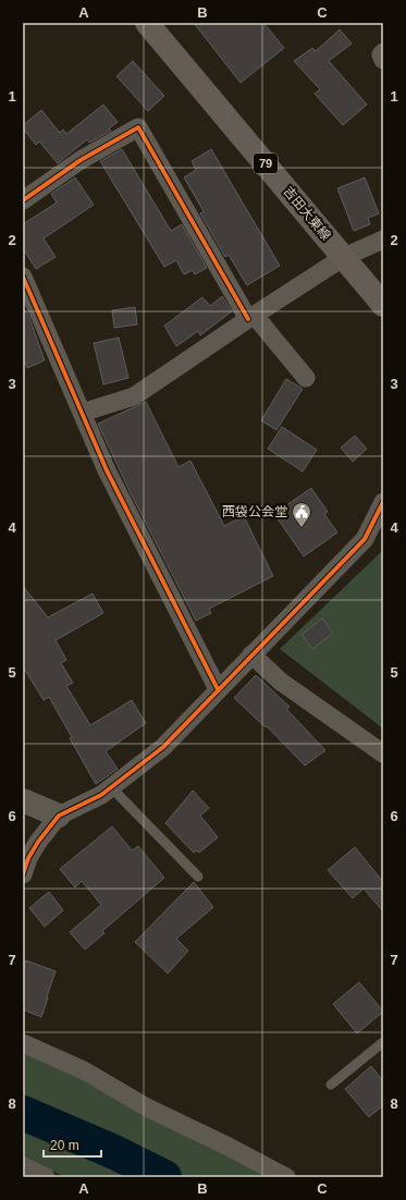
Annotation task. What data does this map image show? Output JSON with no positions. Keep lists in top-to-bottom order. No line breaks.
{"streets":{"main road":["79","吉田大東線"]},"places":{"public building":["西袋公会堂"]},"scale_bar":"20 m","grid":{"columns":["A","B","C"],"rows":["1","2","3","4","5","6","7","8"]}}
